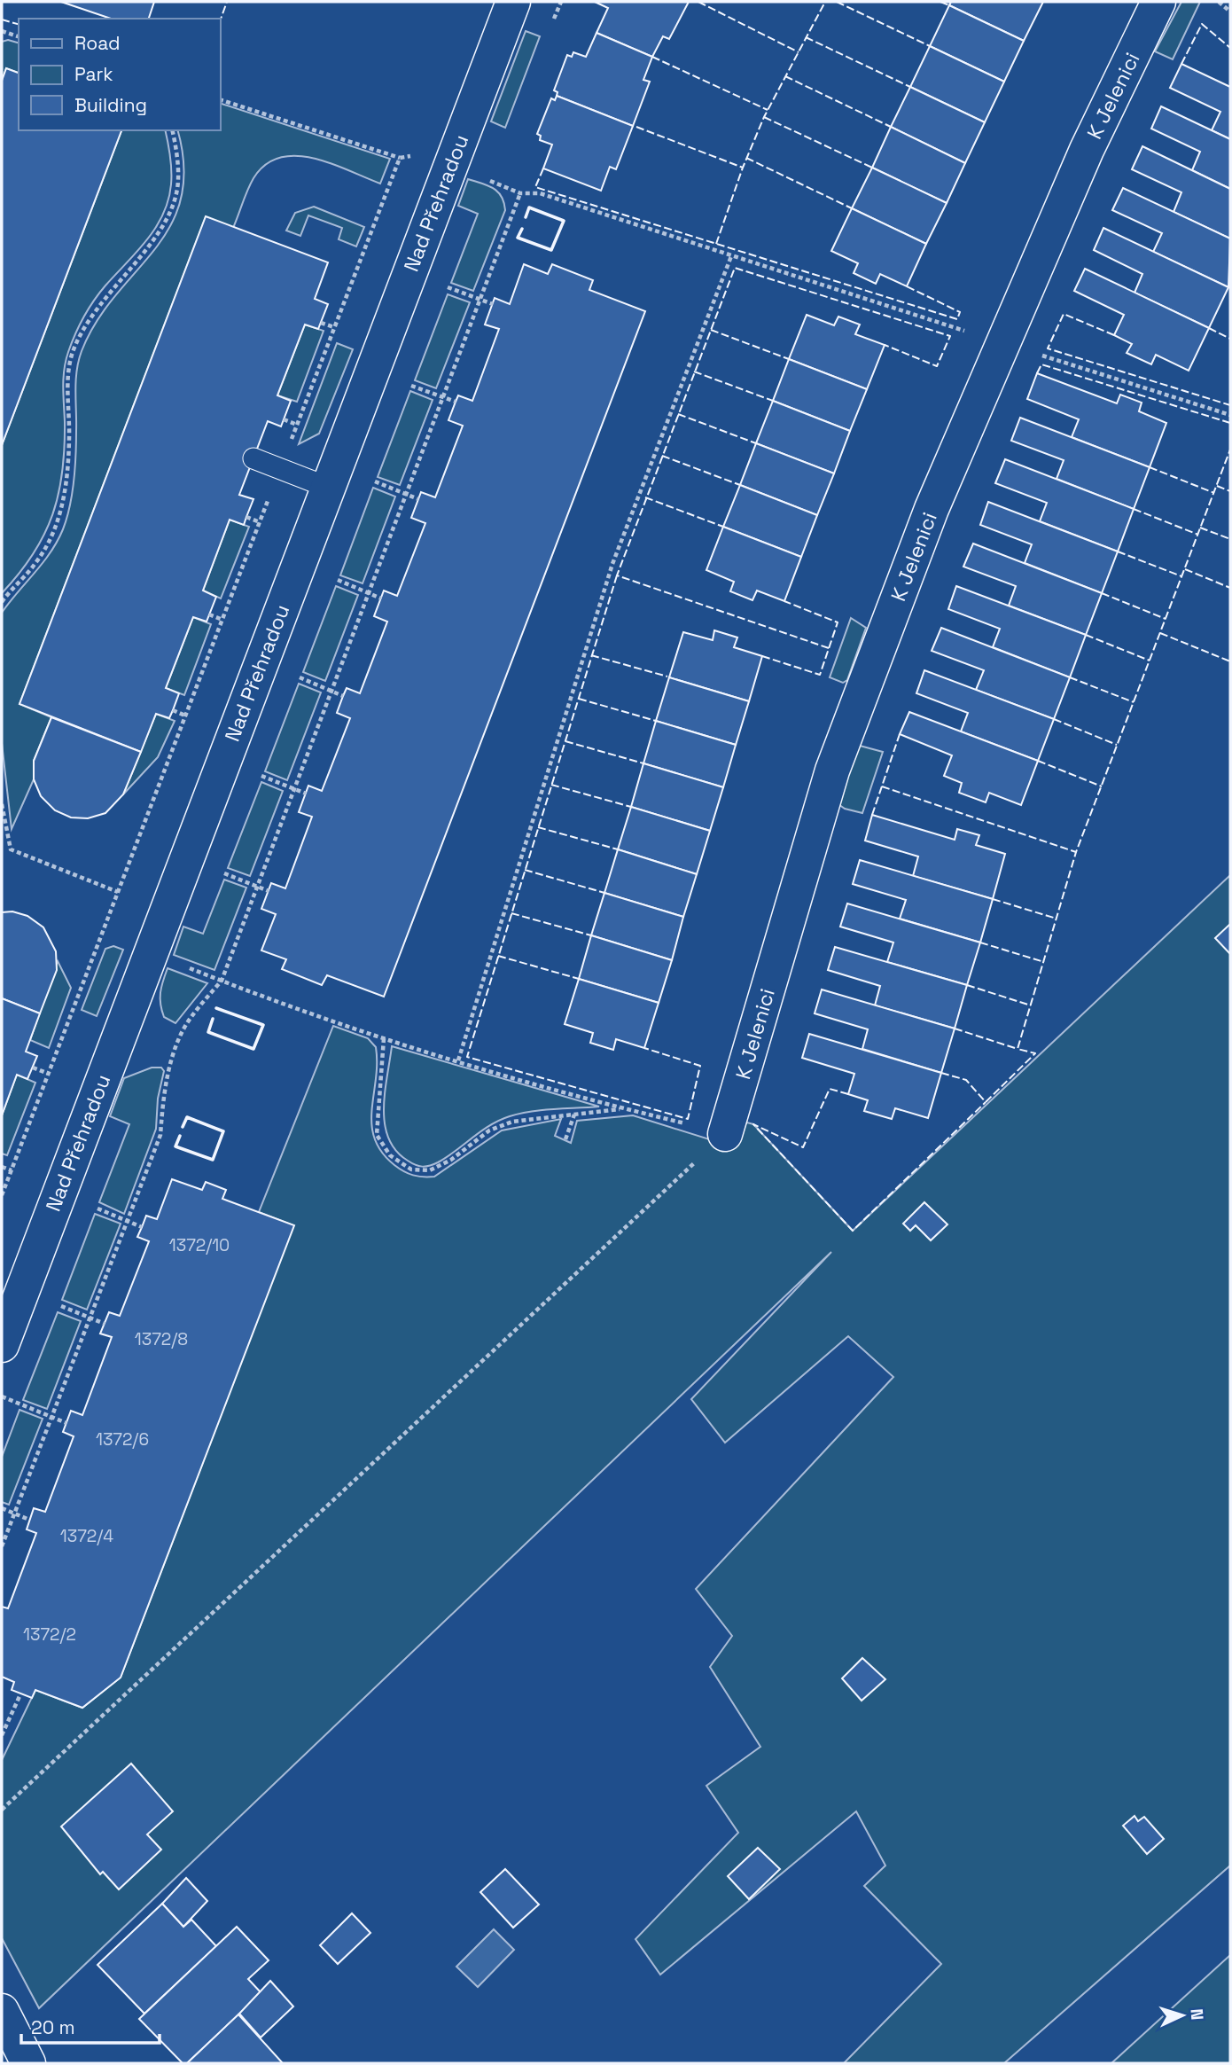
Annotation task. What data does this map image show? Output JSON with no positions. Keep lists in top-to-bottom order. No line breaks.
{"streets":{"street":["K Jelenici","Nad Přehradou"]},"house_numbers":["1372/10","1372/8","1372/6","1372/4","1372/2"],"legend":["Road","Park","Building"],"scale_bar":"20 m","north":"right"}
